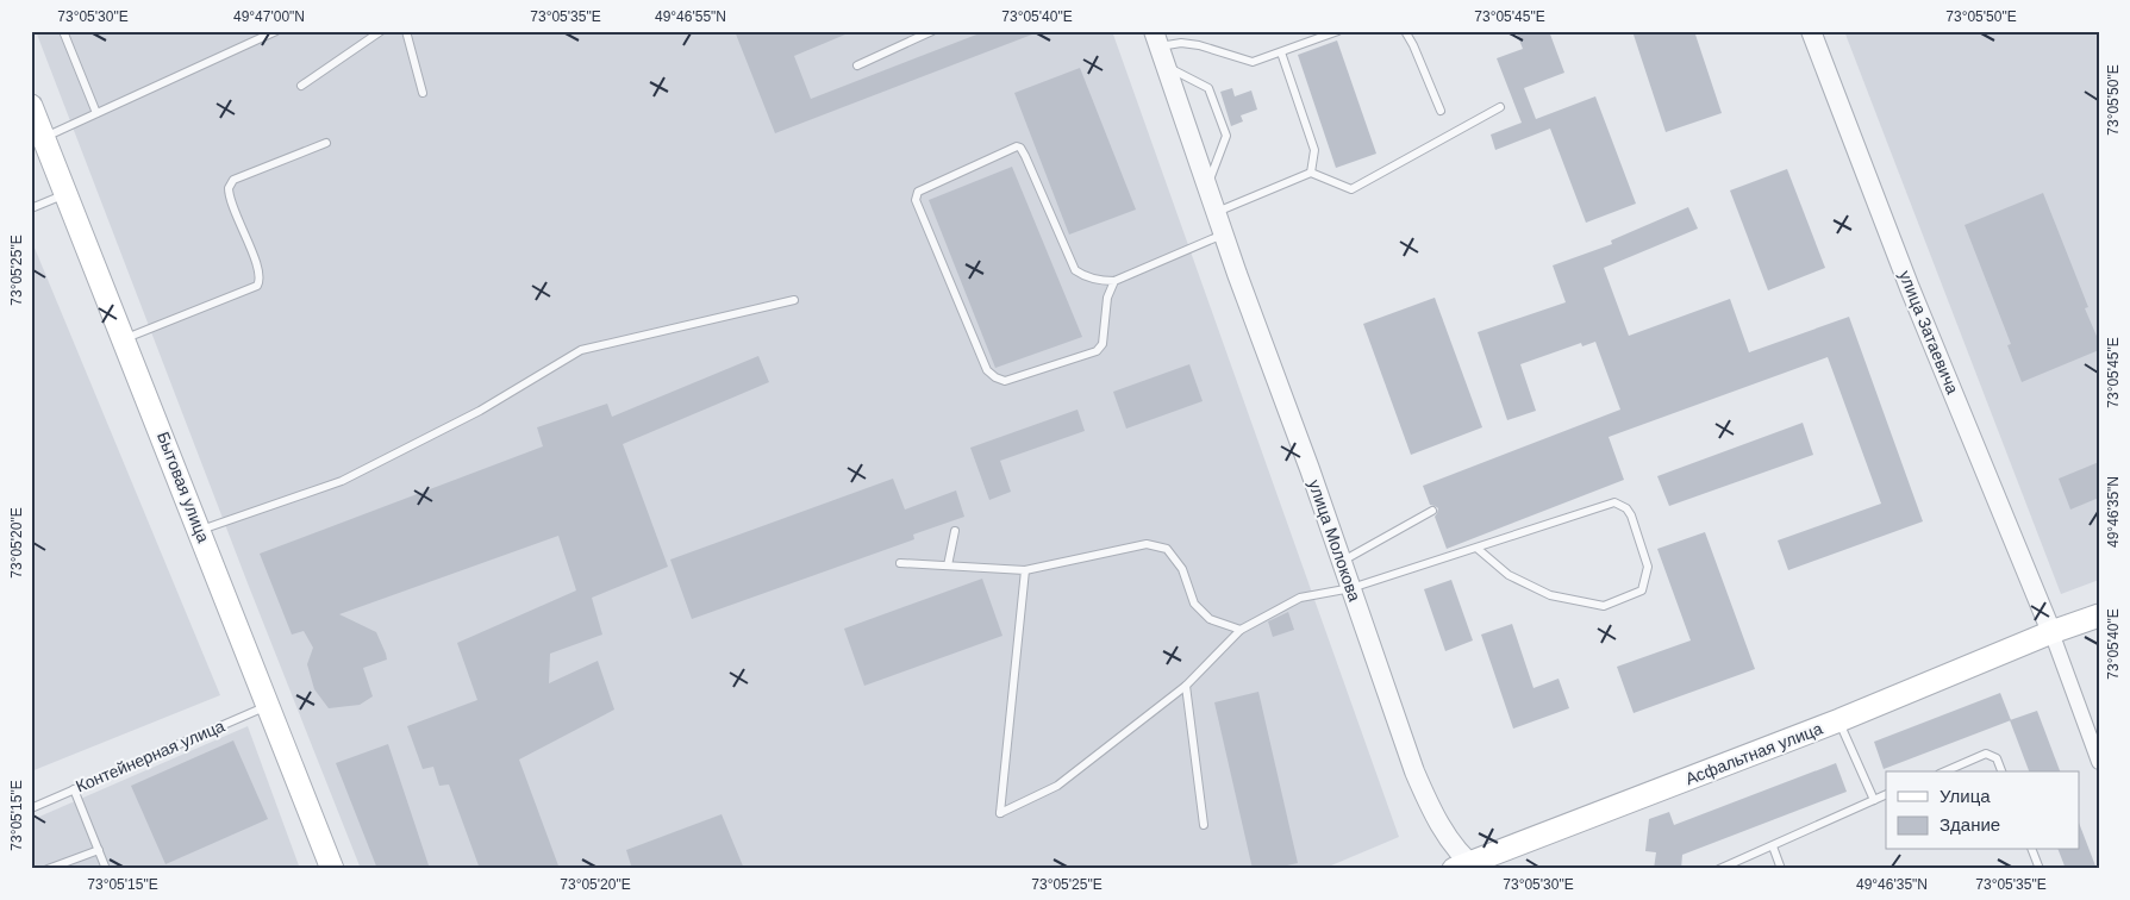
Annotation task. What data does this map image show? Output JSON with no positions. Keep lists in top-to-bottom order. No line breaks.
{"streets":{"main road":["Бытовая улица","Асфальтная улица"],"street":["улица Затаевича","улица Молокова"],"lane":["Контейнерная улица"]},"crossings":[["улица Затаевича","Асфальтная улица"],["Бытовая улица","Контейнерная улица"],["улица Молокова","Асфальтная улица"]],"legend":["Улица","Здание"],"coordinates":["73°05'30\"E","49°47'00\"N","73°05'35\"E","49°46'55\"N","73°05'40\"E","73°05'45\"E","73°05'50\"E","73°05'25\"E","49°46'35\"N","73°05'20\"E","73°05'15\"E"]}
